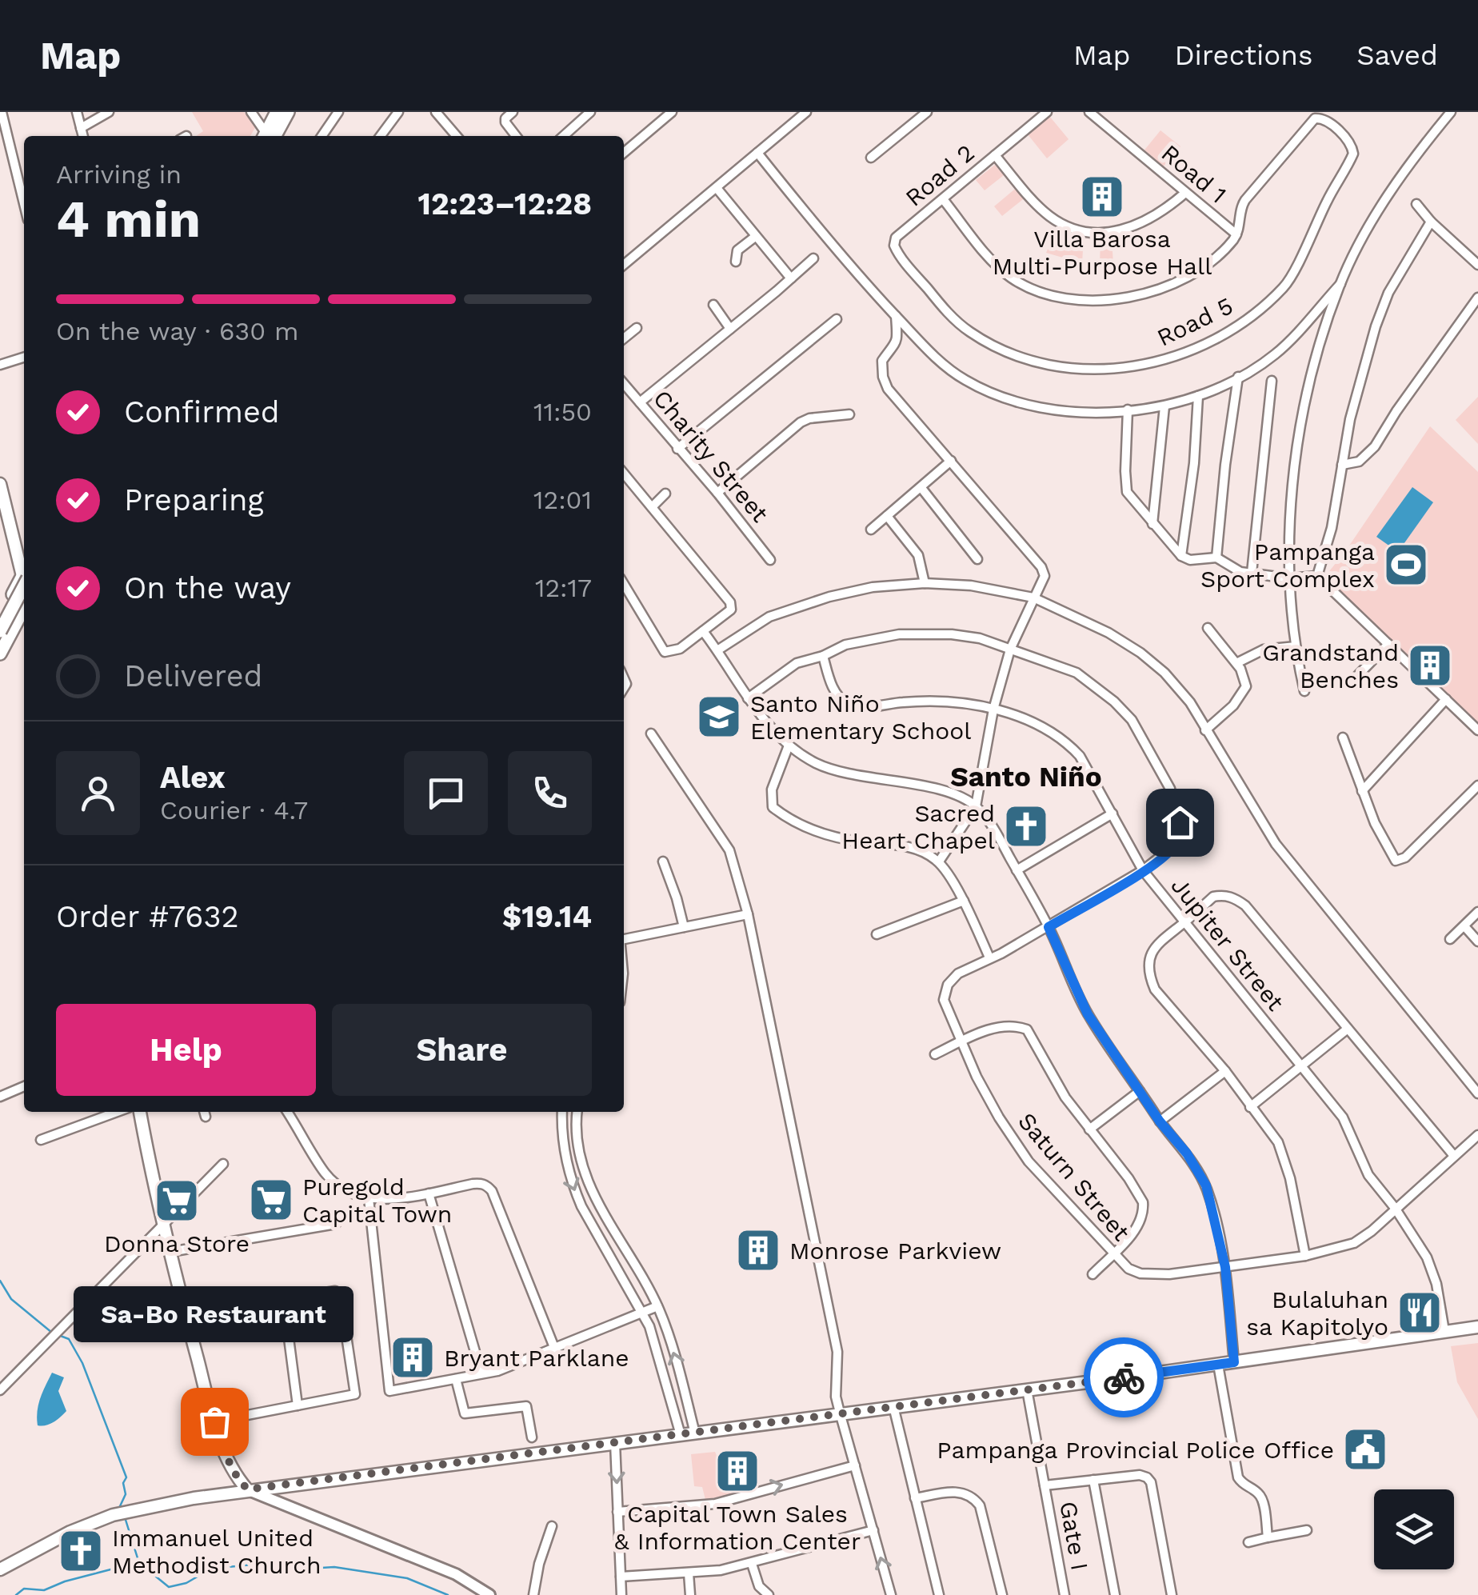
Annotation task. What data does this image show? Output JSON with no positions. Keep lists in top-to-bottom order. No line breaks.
{"streets":{"street":["Road 1","Road 2","Road 5","Charity Street","Jupiter Street","Saturn Street","Gate I"]},"crossings":[["Road 1","Road 5"],["Road 2","Road 5"],["Jupiter Street","Saturn Street"]],"districts":["Santo Niño"],"places":{"building":["Villa Barosa Multi-Purpose Hall","Grandstand Benches","Monrose Parkview","Bryant Parklane","Capital Town Sales & Information Center"],"sports":["Pampanga Sport Complex"],"school or university":["Santo Niño Elementary School"],"church":["Sacred Heart Chapel","Immanuel United Methodist Church"],"supermarket":["Puregold Capital Town","Donna Store"],"restaurant":["Bulaluhan sa Kapitolyo"],"other":["Sa-Bo Restaurant"],"public building":["Pampanga Provincial Police Office"]},"page":{"header":"Map","nav":["Map","Directions","Saved"],"heading":["4 min","Arriving in","12:23–12:28"],"panel":["Alex","Courier · 4.7","Order #7632","$19.14"],"bar":"On the way · 630 m","list":[["Confirmed","11:50"],["Preparing","12:01"],["On the way","12:17"],"Delivered"],"buttons":["Help","Share"],"bubble":"Sa-Bo Restaurant"}}
